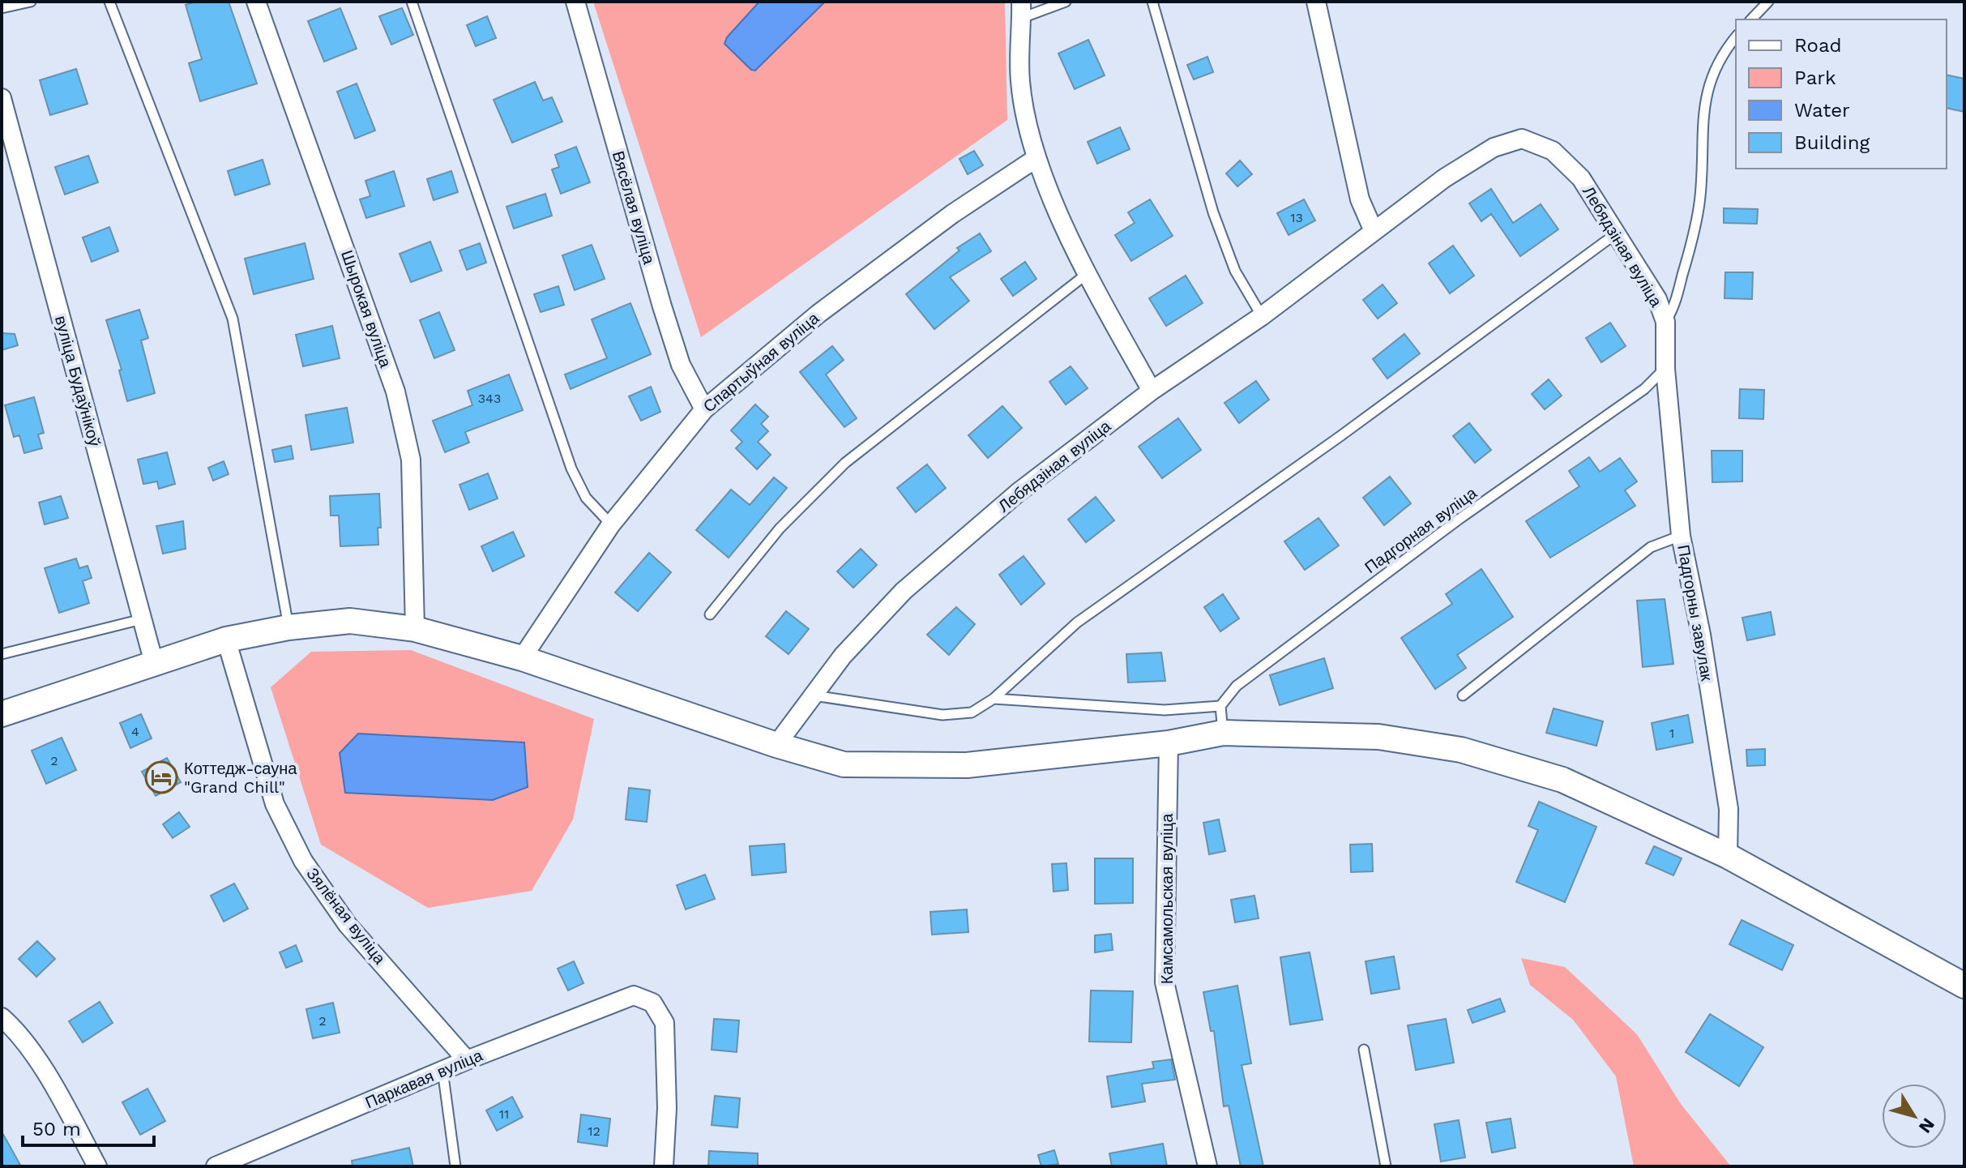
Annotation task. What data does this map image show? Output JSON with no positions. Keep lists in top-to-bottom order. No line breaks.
{"streets":{"street":["Вясёлая вуліца","Лебядзіная вуліца","Шырокая вуліца","Спартыўная вуліца","вуліца Будаўнікоў","Падгорны завулак","Камсамольская вуліца","Зялёная вуліца","Паркавая вуліца"],"lane":["Падгорная вуліца"]},"crossings":[["Вясёлая вуліца","Спартыўная вуліца"],["Лебядзіная вуліца","Падгорная вуліца"],["Лебядзіная вуліца","Падгорны завулак"],["Падгорная вуліца","Падгорны завулак"],["Зялёная вуліца","Паркавая вуліца"]],"places":{"hotel":["Коттедж-сауна \"Grand Chill\""]},"house_numbers":["13","343","4","1","2","2","11","12"],"legend":["Road","Park","Water","Building"],"scale_bar":"50 m","north":"bottom right"}
